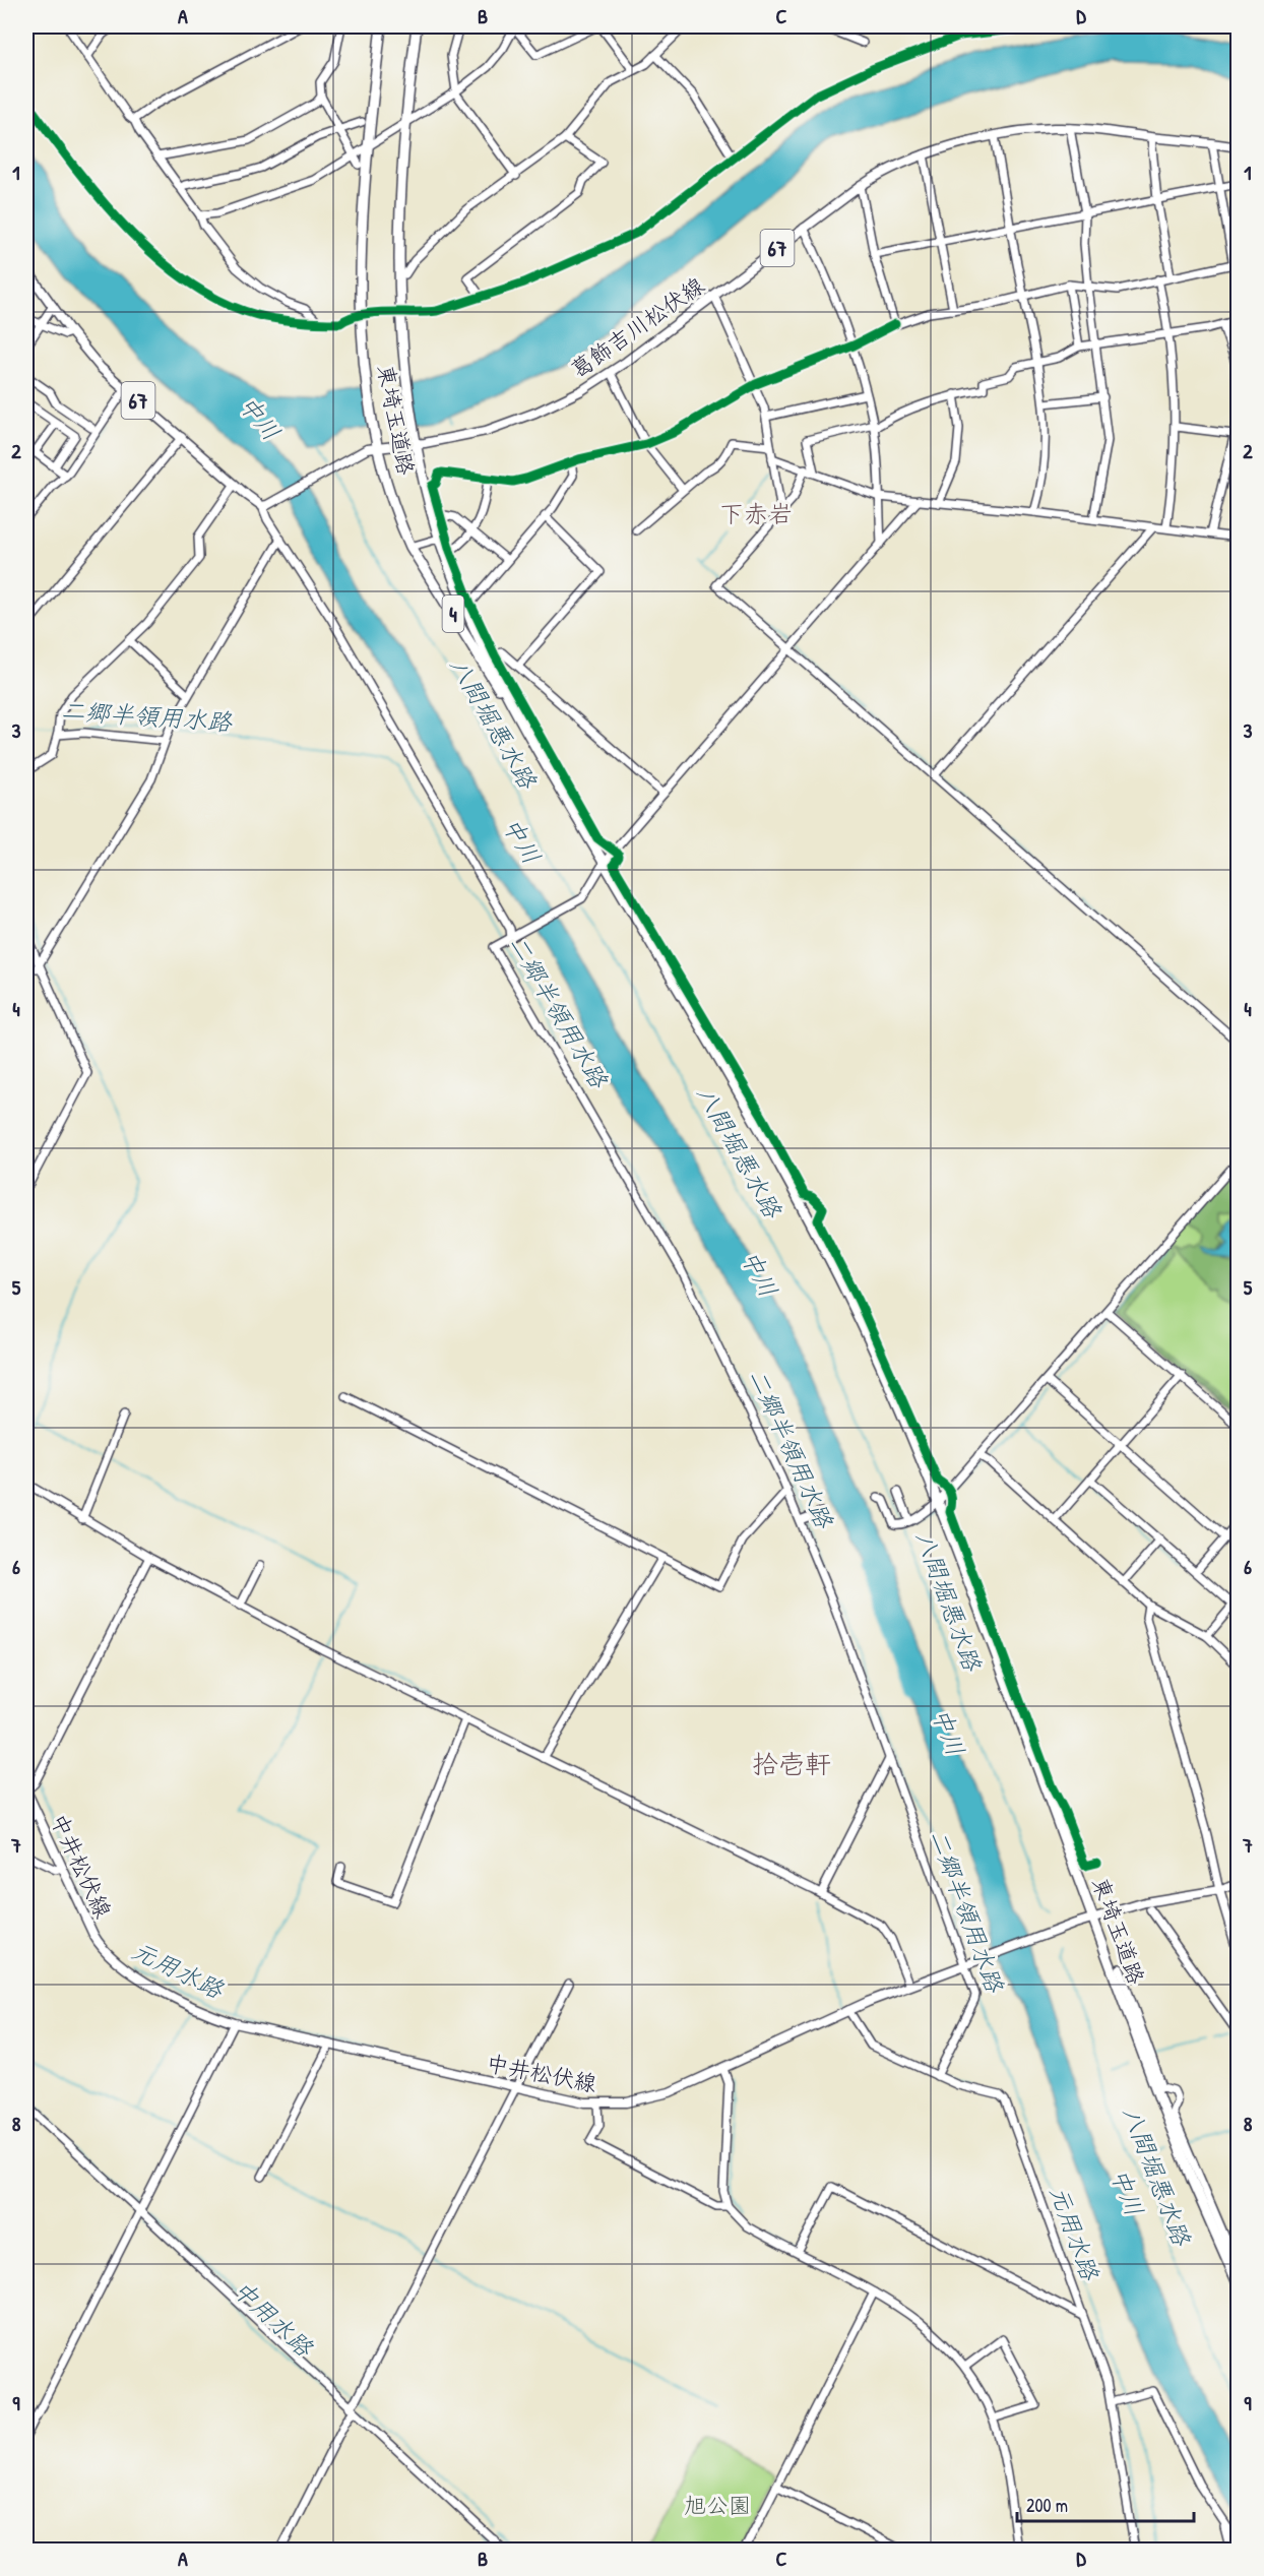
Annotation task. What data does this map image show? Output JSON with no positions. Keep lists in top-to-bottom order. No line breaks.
{"streets":{"highway":["東埼玉道路","4"],"main road":["67","葛飾吉川松伏線","中井松伏線"]},"crossings":[["67","葛飾吉川松伏線"],["葛飾吉川松伏線","東埼玉道路"],["東埼玉道路","中井松伏線"]],"districts":["下赤岩","拾壱軒"],"water":["中川","二郷半領用水路","八間堀悪水路","元用水路","中用水路"],"parks":["旭公園"],"scale_bar":"200 m","grid":{"columns":["A","B","C","D"],"rows":["1","2","3","4","5","6","7","8","9"]}}
